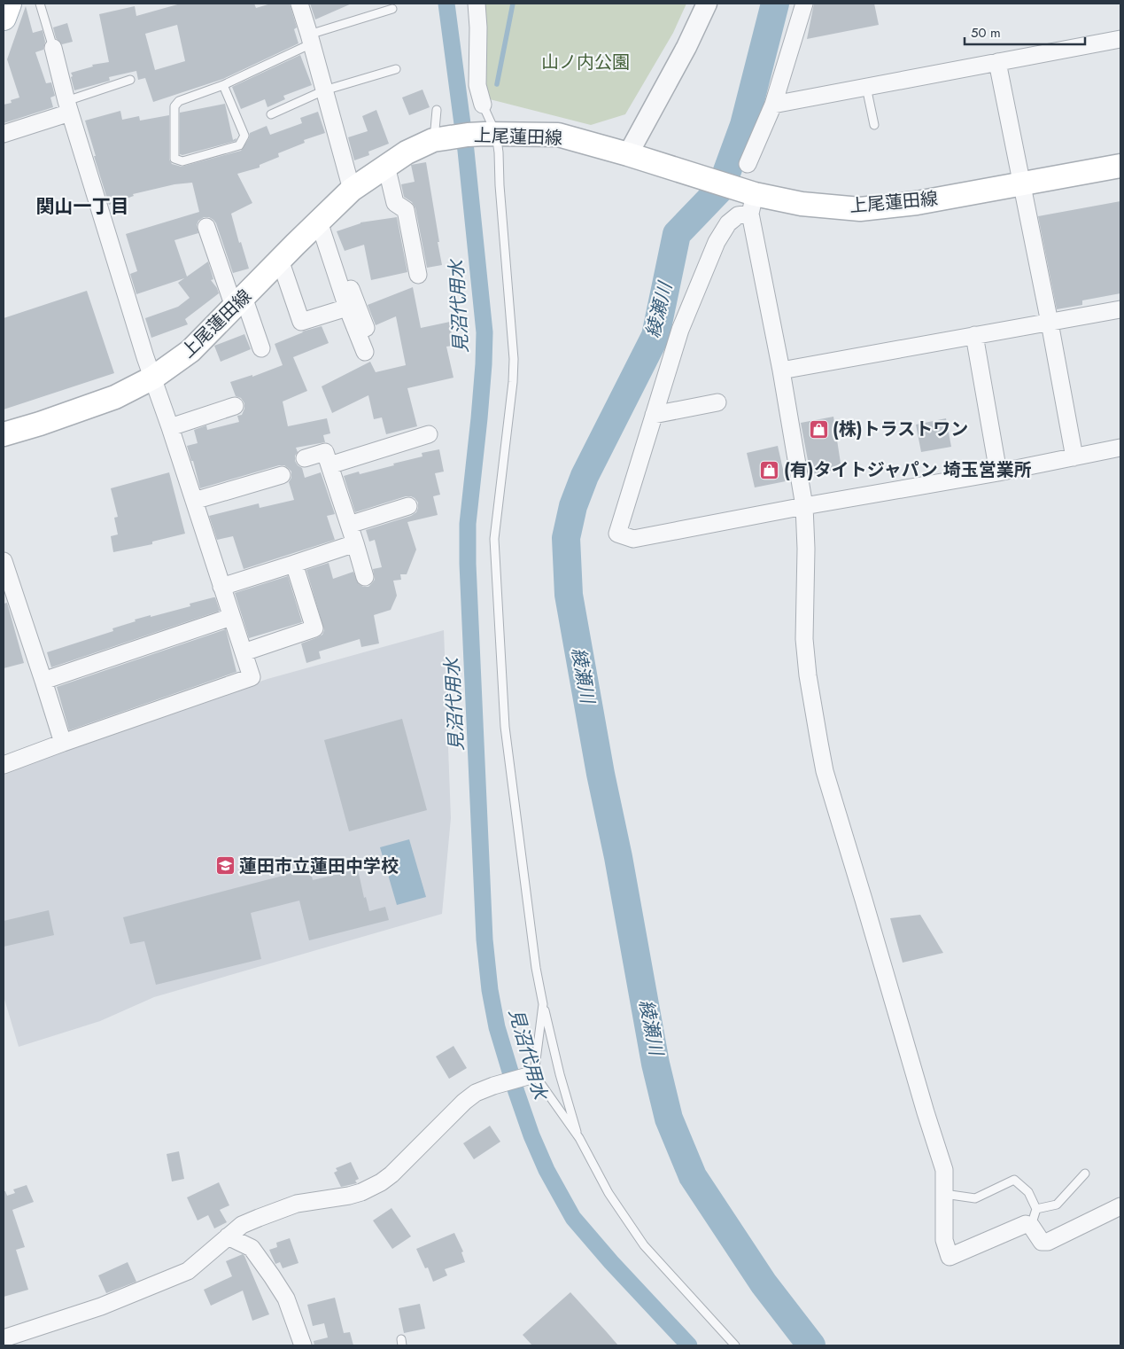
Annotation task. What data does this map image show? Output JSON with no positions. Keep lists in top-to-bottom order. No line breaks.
{"streets":{"main road":["上尾蓮田線"]},"districts":["関山一丁目"],"water":["見沼代用水","綾瀬川"],"parks":["山ノ内公園"],"places":{"shop":["(株)トラストワン","(有)タイトジャパン 埼玉営業所"],"school or university":["蓮田市立蓮田中学校"]},"scale_bar":"50 m"}
